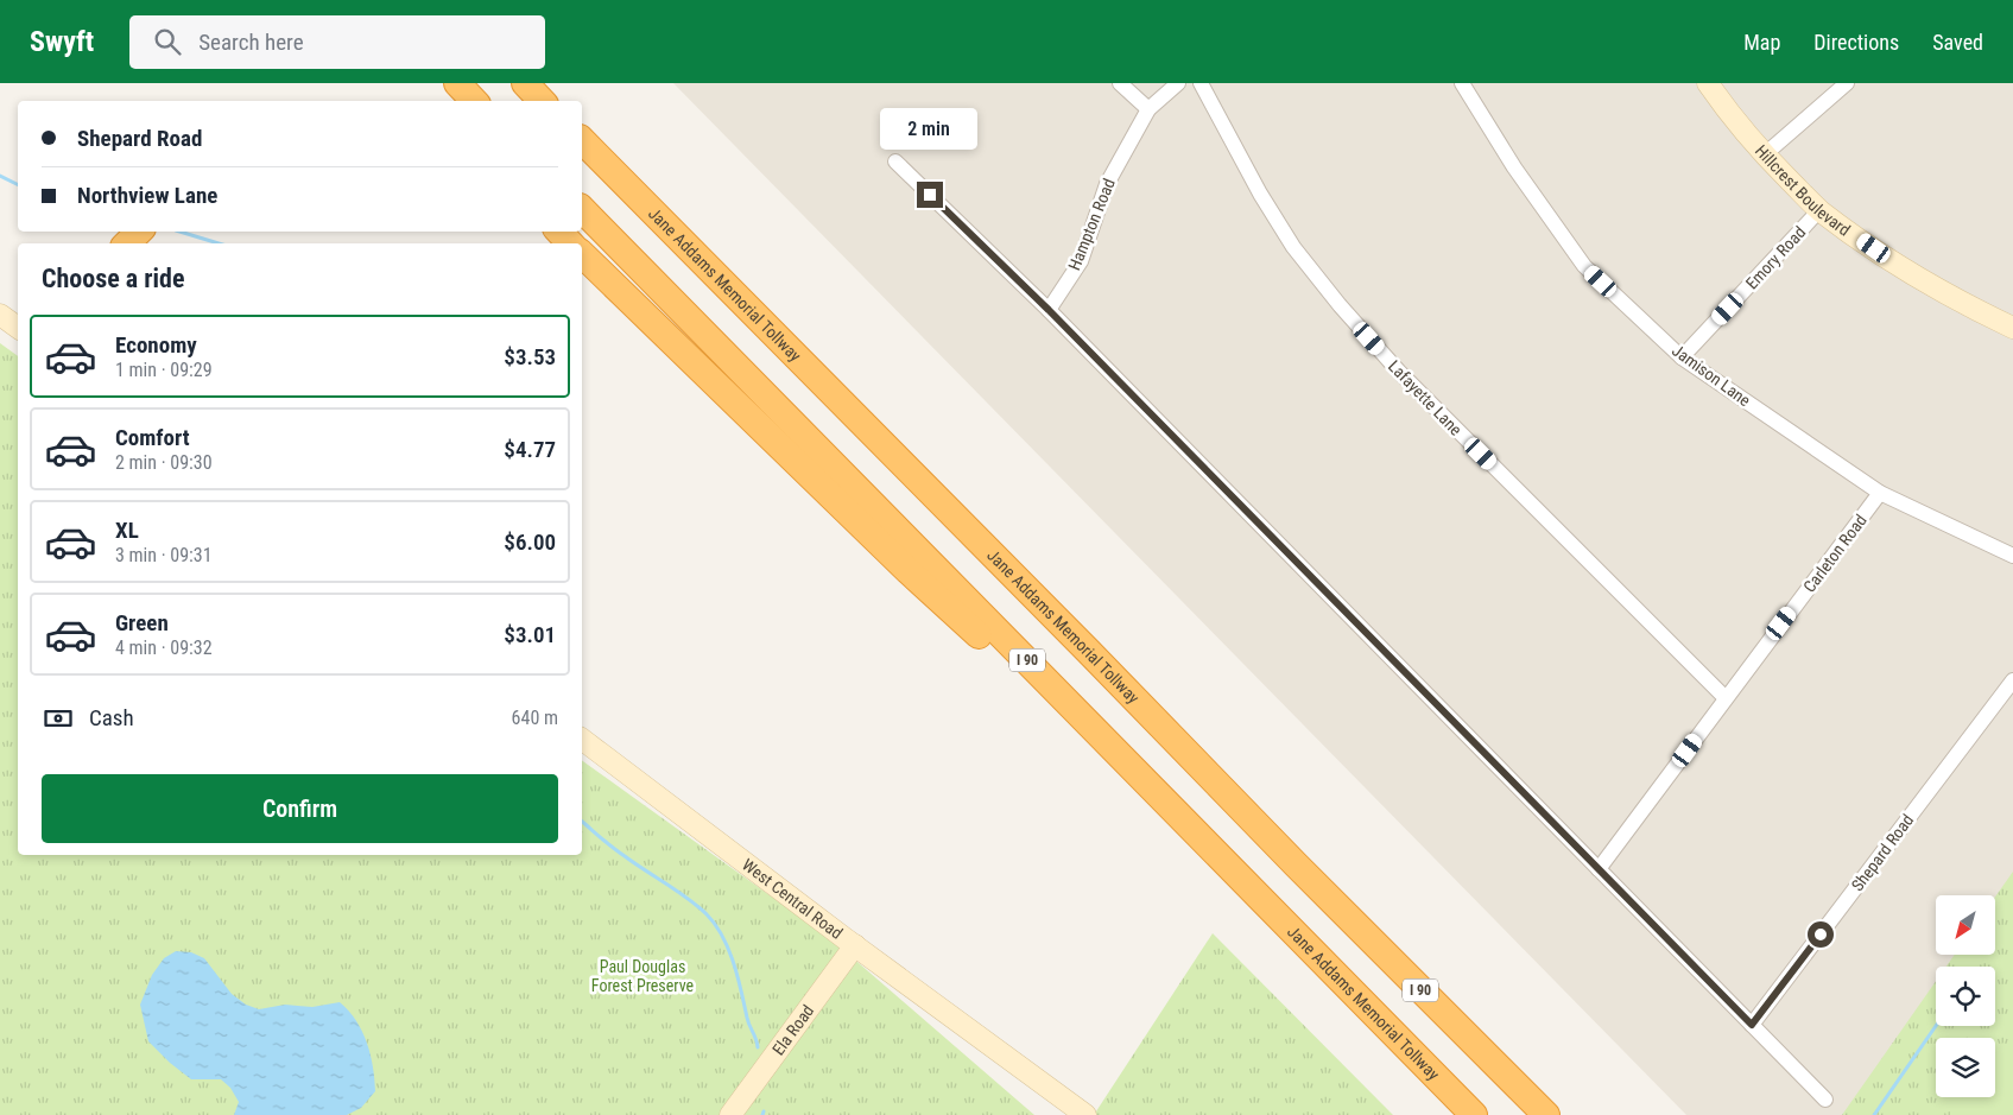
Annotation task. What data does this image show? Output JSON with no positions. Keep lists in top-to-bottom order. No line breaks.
{"streets":{"highway":["Jane Addams Memorial Tollway","I 90"],"street":["Hillcrest Boulevard","Hampton Road","Emory Road","Jamison Lane","Lafayette Lane","Carleton Road","Shepard Road","West Central Road","Ela Road"]},"crossings":[["Hillcrest Boulevard","Emory Road"],["Emory Road","Jamison Lane"],["Jamison Lane","Carleton Road"],["Lafayette Lane","Carleton Road"],["West Central Road","Ela Road"]],"parks":["Paul Douglas Forest Preserve"],"north":"bottom left","page":{"header":"Swyft","search":"Search here","nav":["Map","Directions","Saved"],"banner":["Shepard Road","Northview Lane"],"bubble":"2 min","heading":"Choose a ride","list":[{"name":"Economy","note":"1 min · 09:29","value":"$3.53"},{"name":"Comfort","note":"2 min · 09:30","value":"$4.77"},{"name":"XL","note":"3 min · 09:31","value":"$6.00"},{"name":"Green","note":"4 min · 09:32","value":"$3.01"}],"pay":["Cash","640 m"],"buttons":"Confirm"}}
